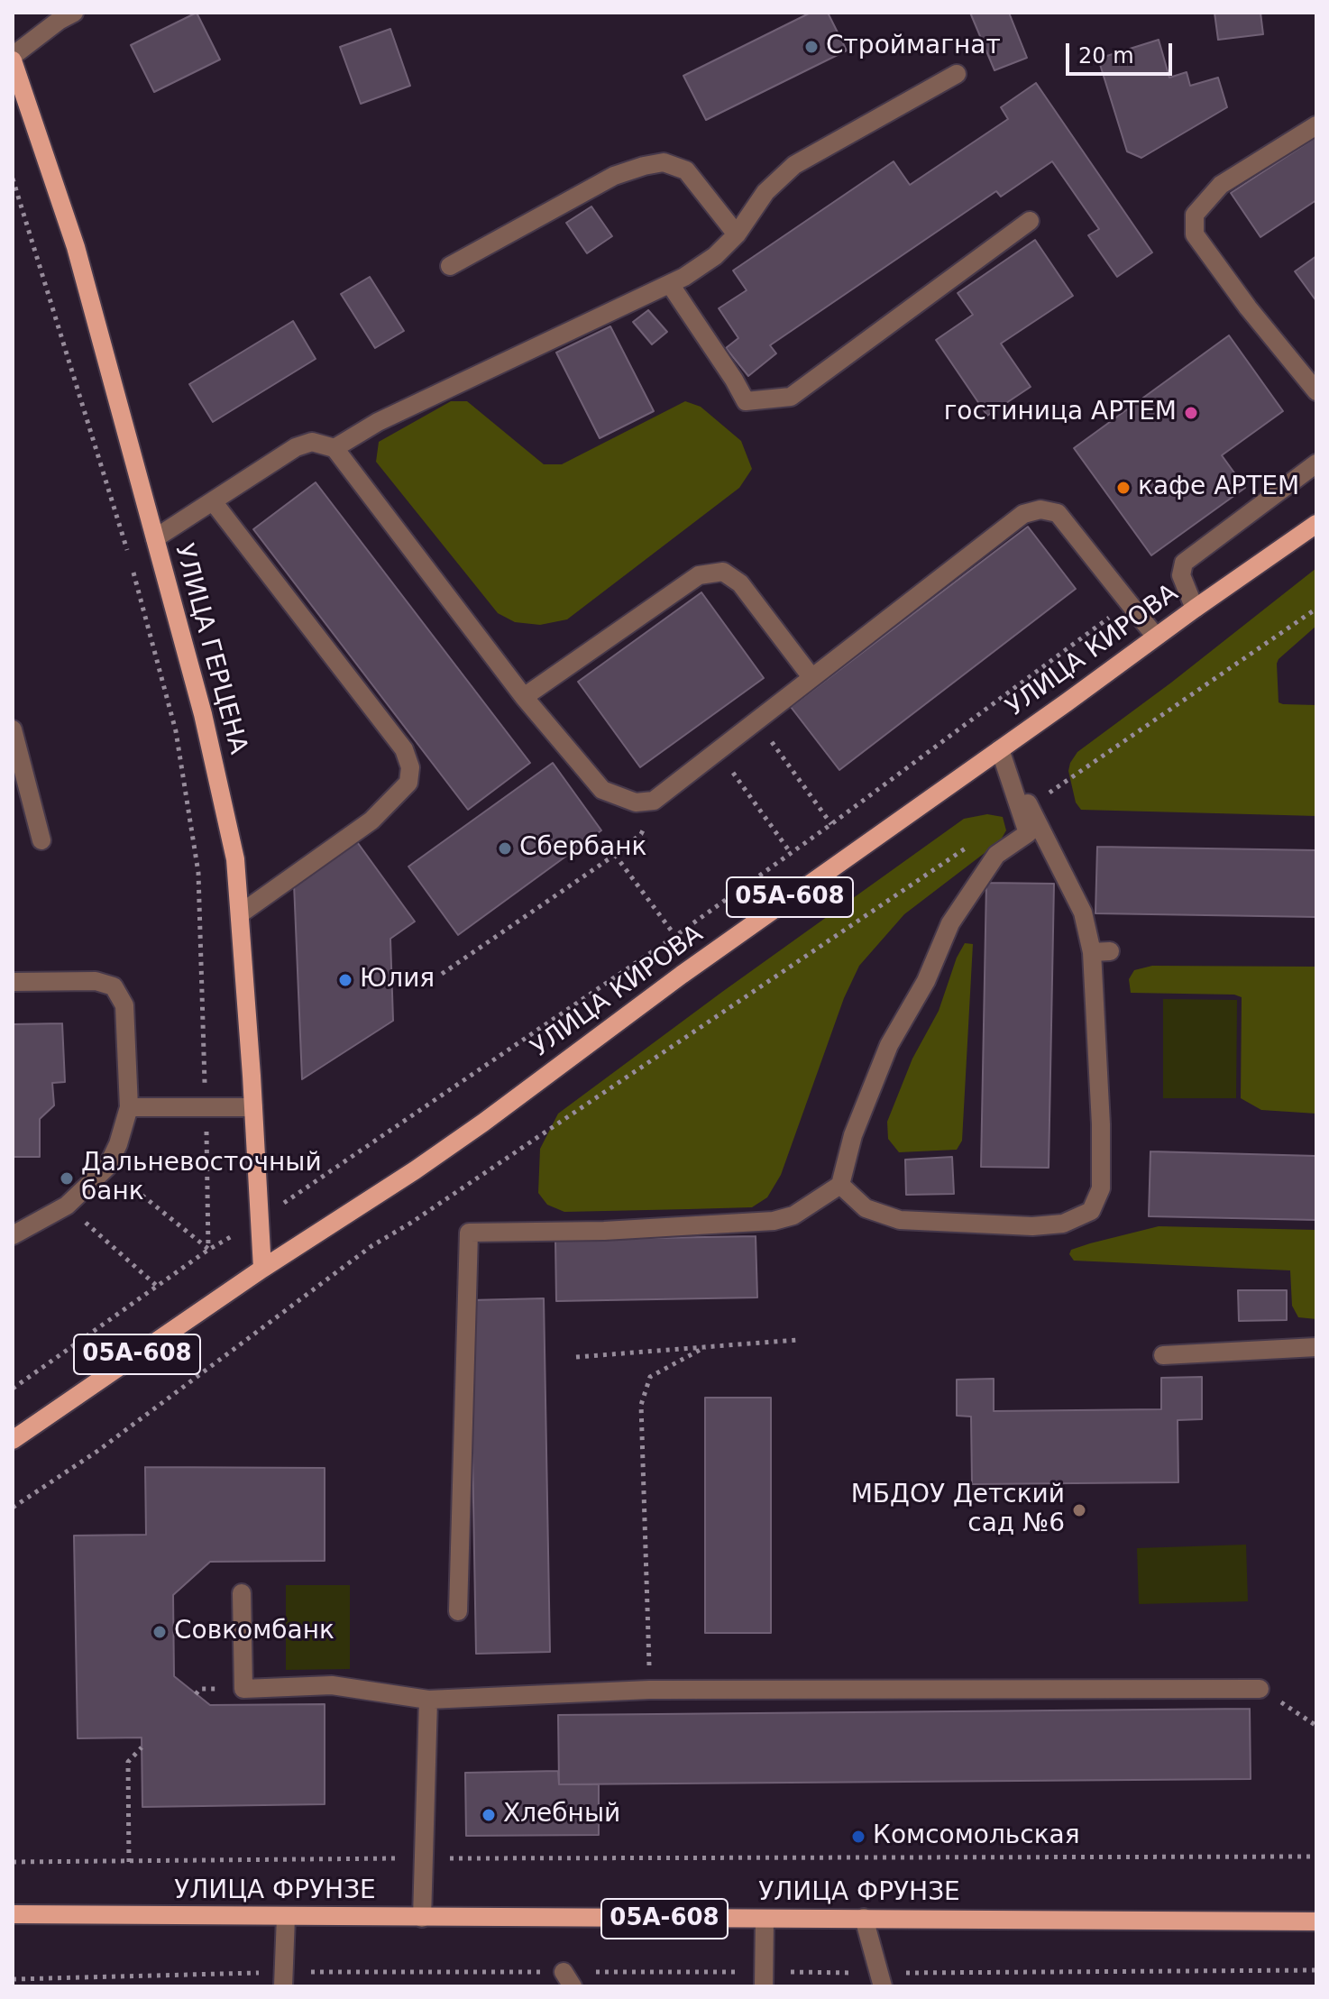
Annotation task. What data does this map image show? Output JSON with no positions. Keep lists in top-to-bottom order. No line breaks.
{"streets":{"main road":["УЛИЦА ГЕРЦЕНА","УЛИЦА КИРОВА","05А-608","УЛИЦА ФРУНЗЕ"]},"crossings":[["УЛИЦА ГЕРЦЕНА","УЛИЦА КИРОВА"]],"places":["Строймагнат","гостиница АРТЕМ","кафе АРТЕМ","Сбербанк","Юлия","Дальневосточный банк","МБДОУ Детский сад №6","Совкомбанк","Хлебный","Комсомольская"],"scale_bar":"20 m"}
